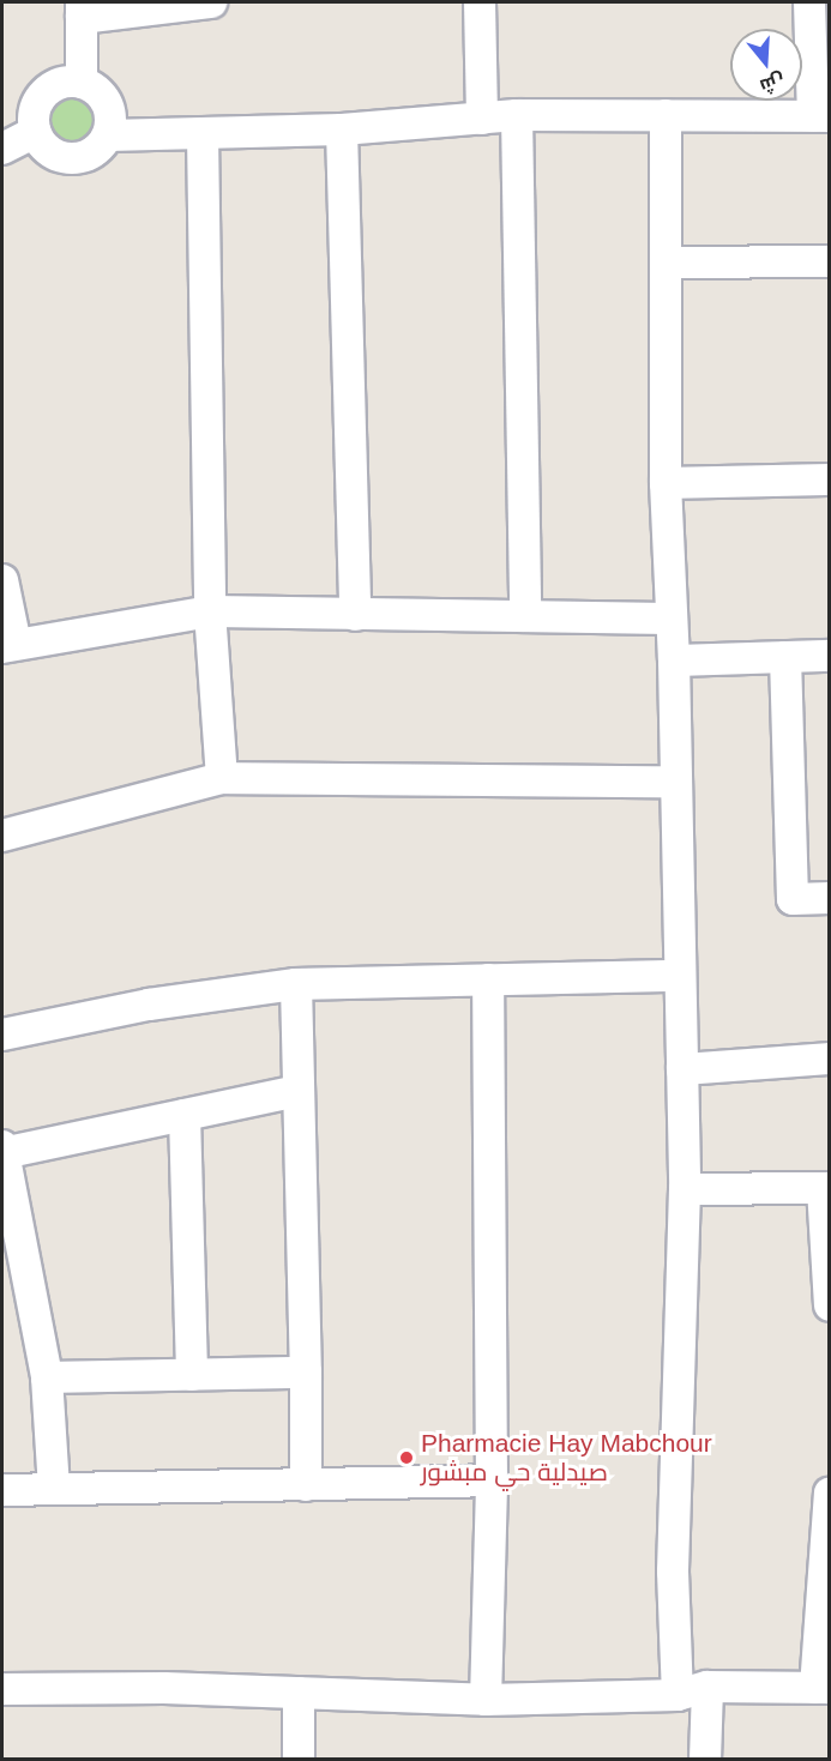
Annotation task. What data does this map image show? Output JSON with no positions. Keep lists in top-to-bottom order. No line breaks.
{"places":["Pharmacie Hay Mabchour صيدلية حي مبشور"],"north":"bottom"}
